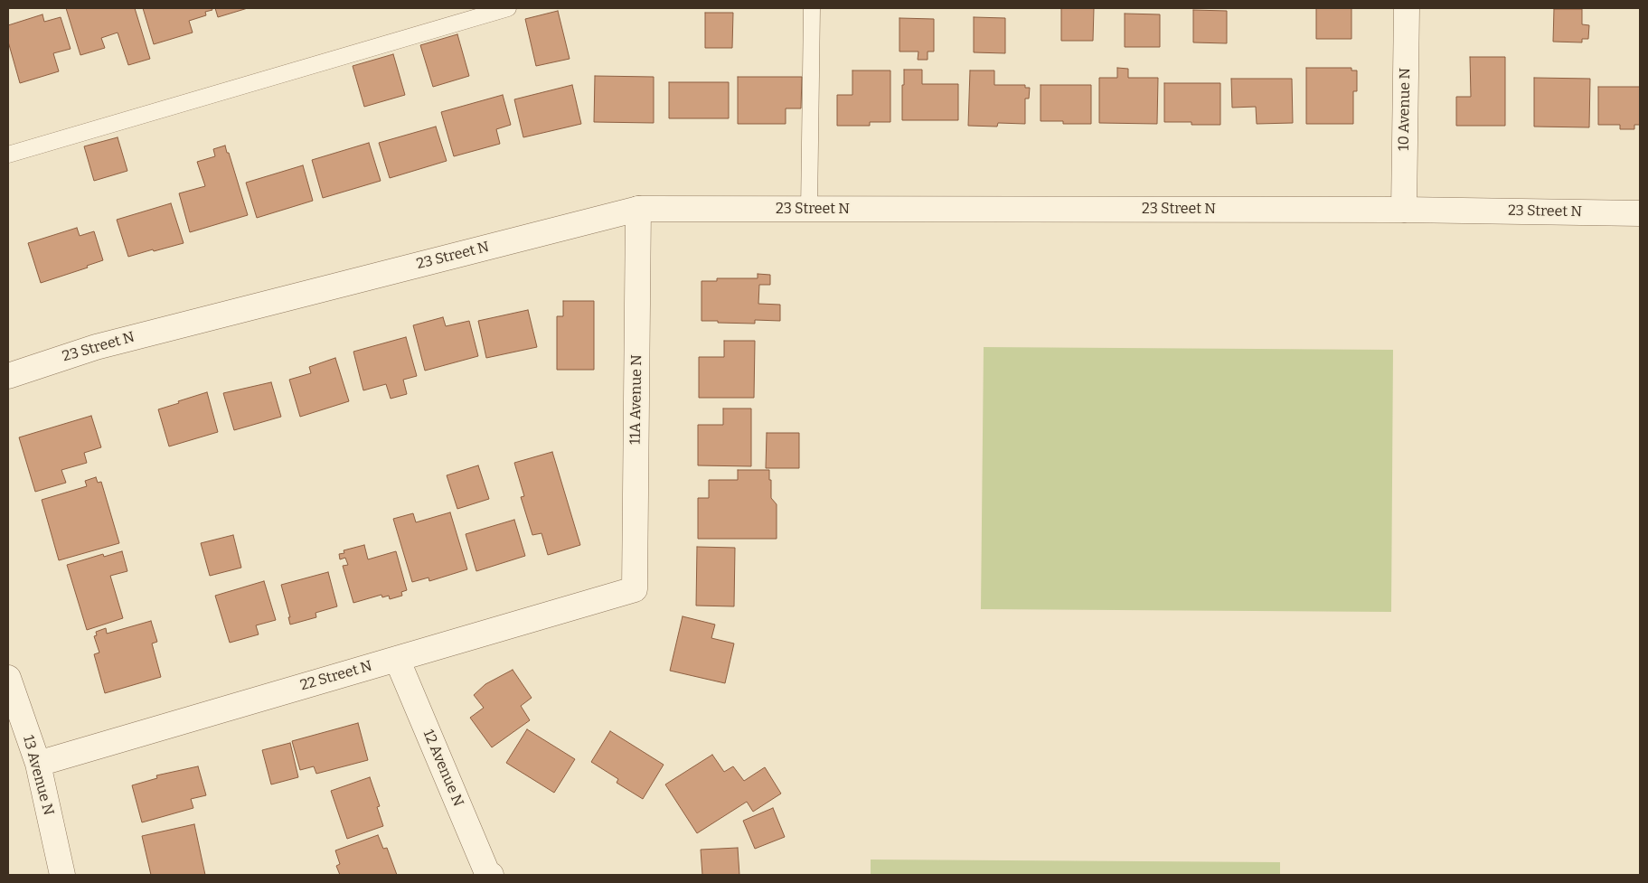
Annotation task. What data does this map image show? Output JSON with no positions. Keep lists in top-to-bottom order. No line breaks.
{"streets":{"street":["10 Avenue N","23 Street N","11A Avenue N","22 Street N","12 Avenue N","13 Avenue N"]},"crossings":[["10 Avenue N","23 Street N"],["23 Street N","11A Avenue N"],["11A Avenue N","22 Street N"],["22 Street N","12 Avenue N"],["22 Street N","13 Avenue N"]]}
